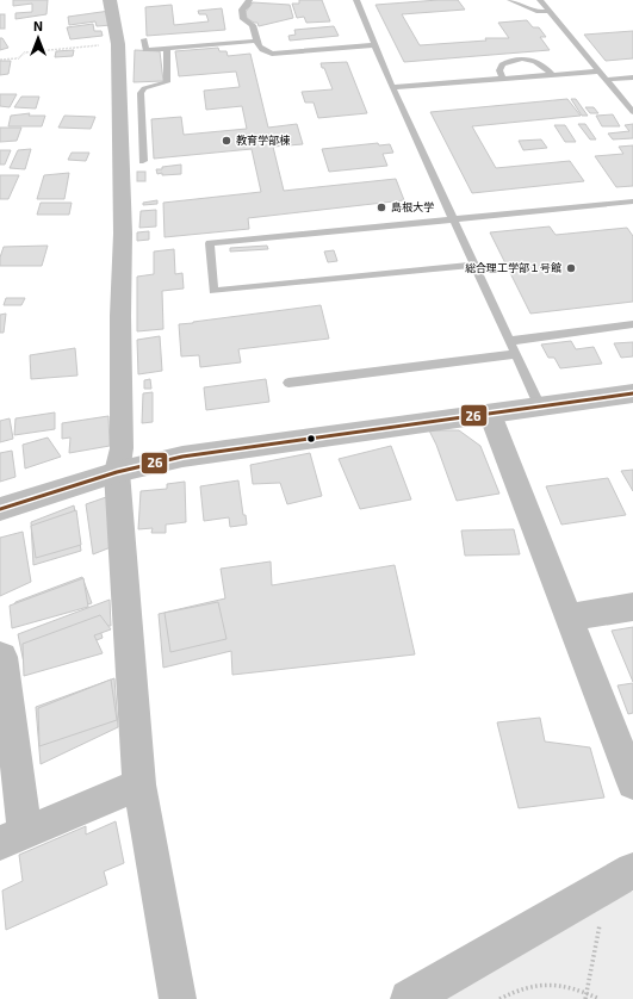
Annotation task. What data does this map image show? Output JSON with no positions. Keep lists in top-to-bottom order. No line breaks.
{"places":["教育学部棟","島根大学","総合理工学部１号館"],"lines":["transit line 26"],"north":"top"}
